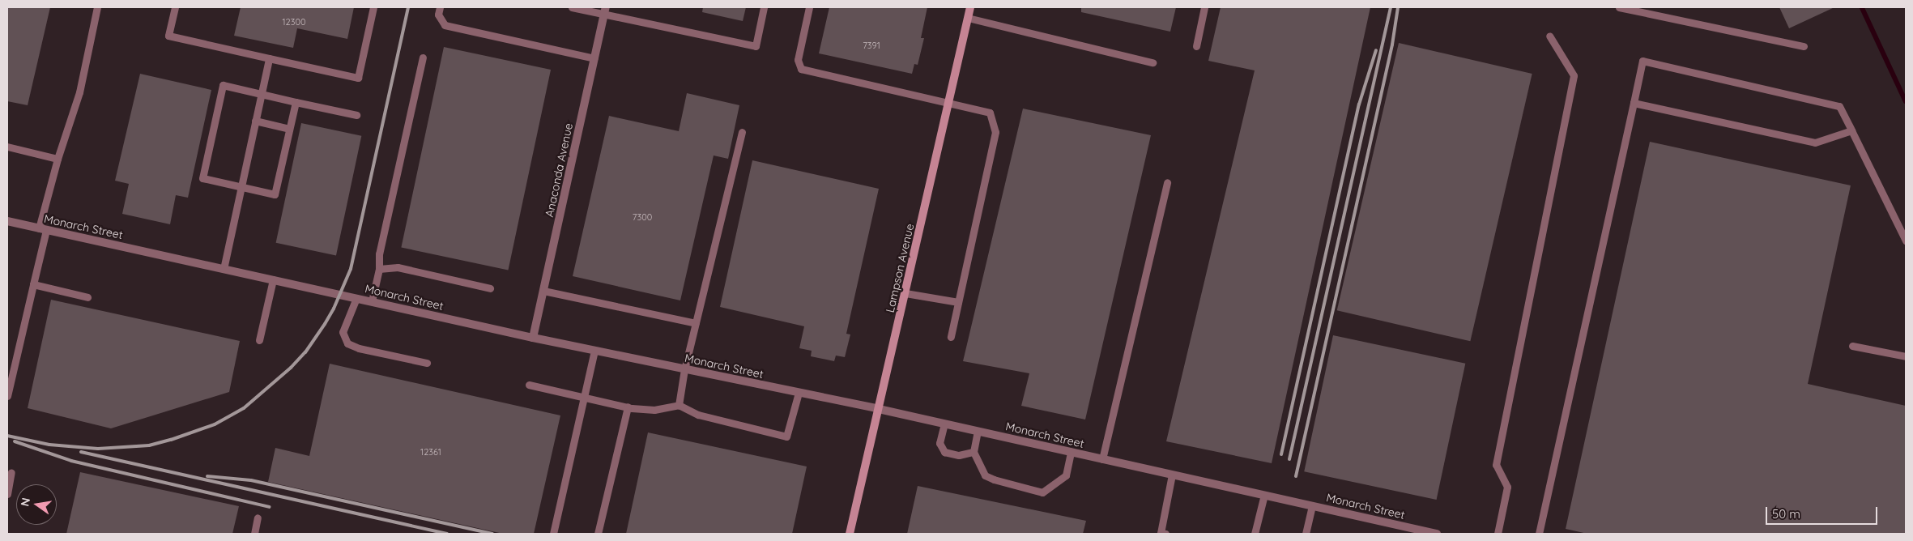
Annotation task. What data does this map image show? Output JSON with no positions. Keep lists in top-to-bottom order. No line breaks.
{"streets":{"main road":["Lampson Avenue"],"street":["Anaconda Avenue","Monarch Street"]},"crossings":[["Anaconda Avenue","Monarch Street"],["Monarch Street","Lampson Avenue"]],"house_numbers":["12300","7391","7300","12361"],"scale_bar":"50 m","north":"left"}
